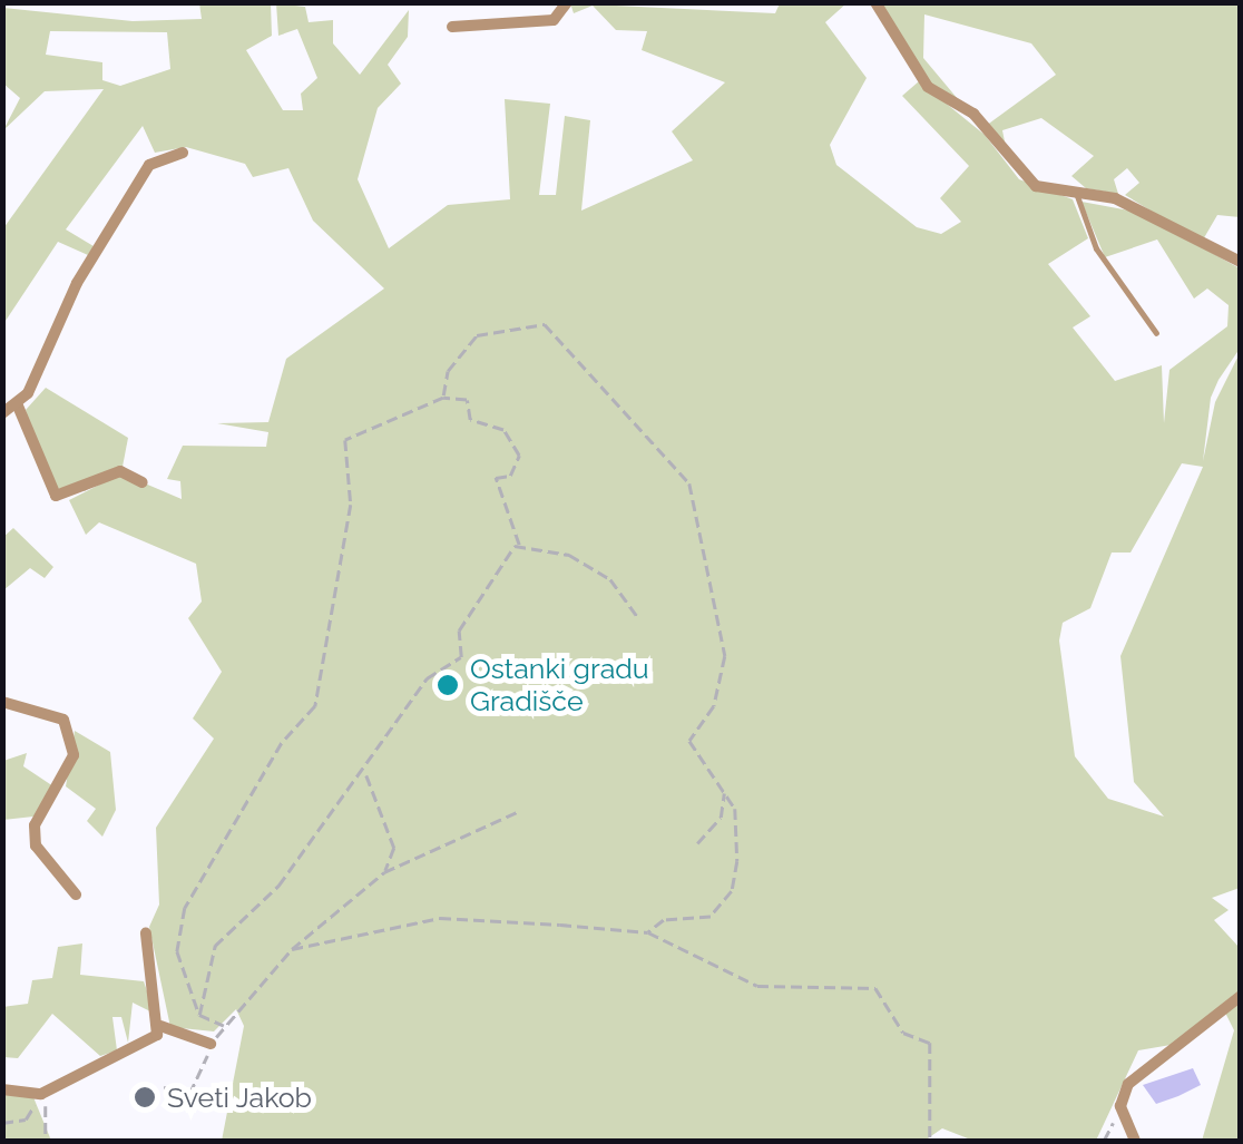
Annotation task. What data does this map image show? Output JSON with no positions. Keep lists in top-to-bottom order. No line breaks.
{"places":["Ostanki gradu Gradišče","Sveti Jakob"]}
